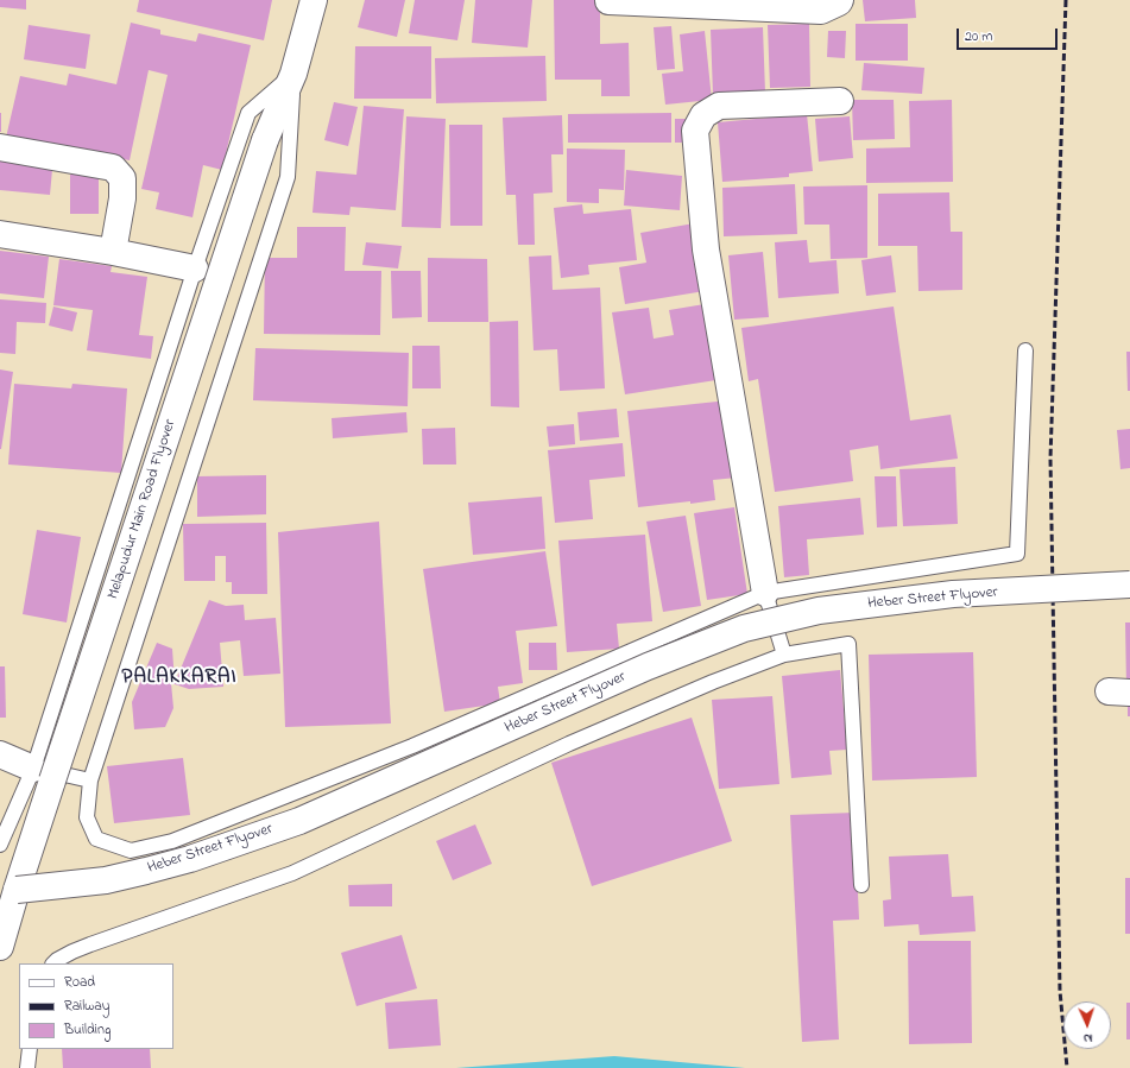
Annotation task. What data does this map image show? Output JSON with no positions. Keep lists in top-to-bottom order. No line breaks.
{"streets":{"street":["Melapudur Main Road Flyover","Heber Street Flyover"]},"crossings":[["Melapudur Main Road Flyover","Heber Street Flyover"]],"districts":["PALAKKARAI"],"legend":["Road","Railway","Building"],"scale_bar":"20 m","north":"bottom"}
